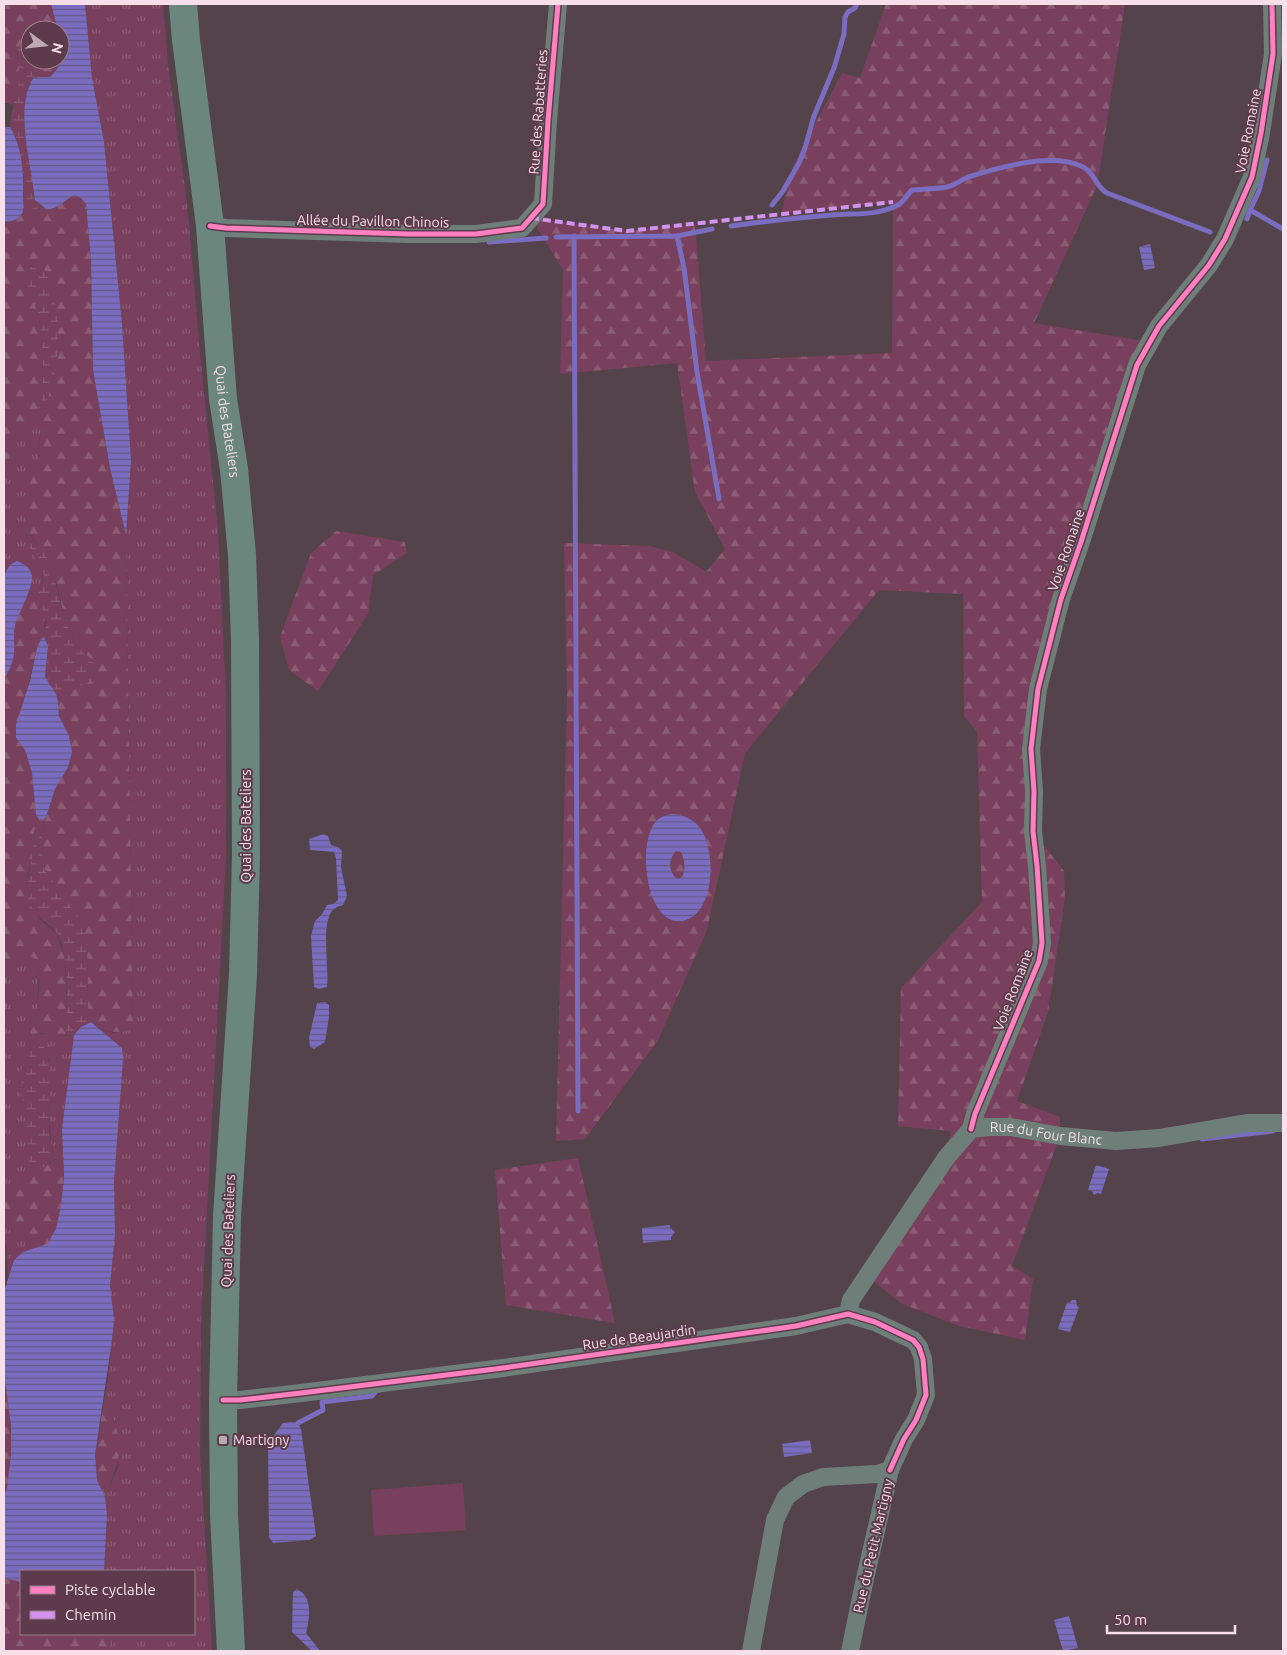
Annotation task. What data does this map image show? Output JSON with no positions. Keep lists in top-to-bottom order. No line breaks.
{"streets":{"main road":["Quai des Bateliers"],"street":["Rue des Rabatteries","Voie Romaine","Allée du Pavillon Chinois","Rue du Four Blanc","Rue de Beaujardin","Rue du Petit Martigny"]},"crossings":[["Rue des Rabatteries","Allée du Pavillon Chinois"],["Voie Romaine","Rue du Four Blanc"],["Allée du Pavillon Chinois","Quai des Bateliers"],["Quai des Bateliers","Rue de Beaujardin"],["Rue du Four Blanc","Rue de Beaujardin"],["Rue de Beaujardin","Rue du Petit Martigny"]],"places":{"transit":["Martigny"]},"legend":["Piste cyclable","Chemin"],"scale_bar":"50 m","north":"right"}
